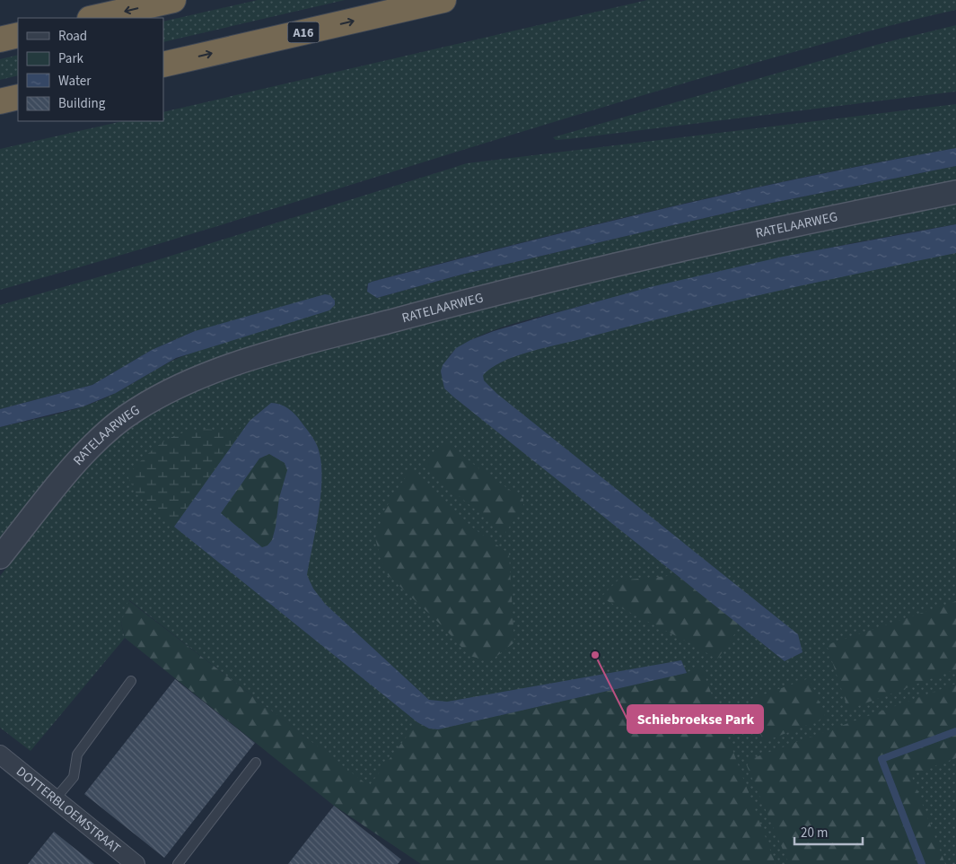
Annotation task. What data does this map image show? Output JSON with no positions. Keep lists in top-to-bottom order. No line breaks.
{"streets":{"highway":["A16"],"street":["RATELAARWEG","DOTTERBLOEMSTRAAT"]},"places":["Schiebroekse Park"],"legend":["Road","Park","Water","Building"],"scale_bar":"20 m"}
